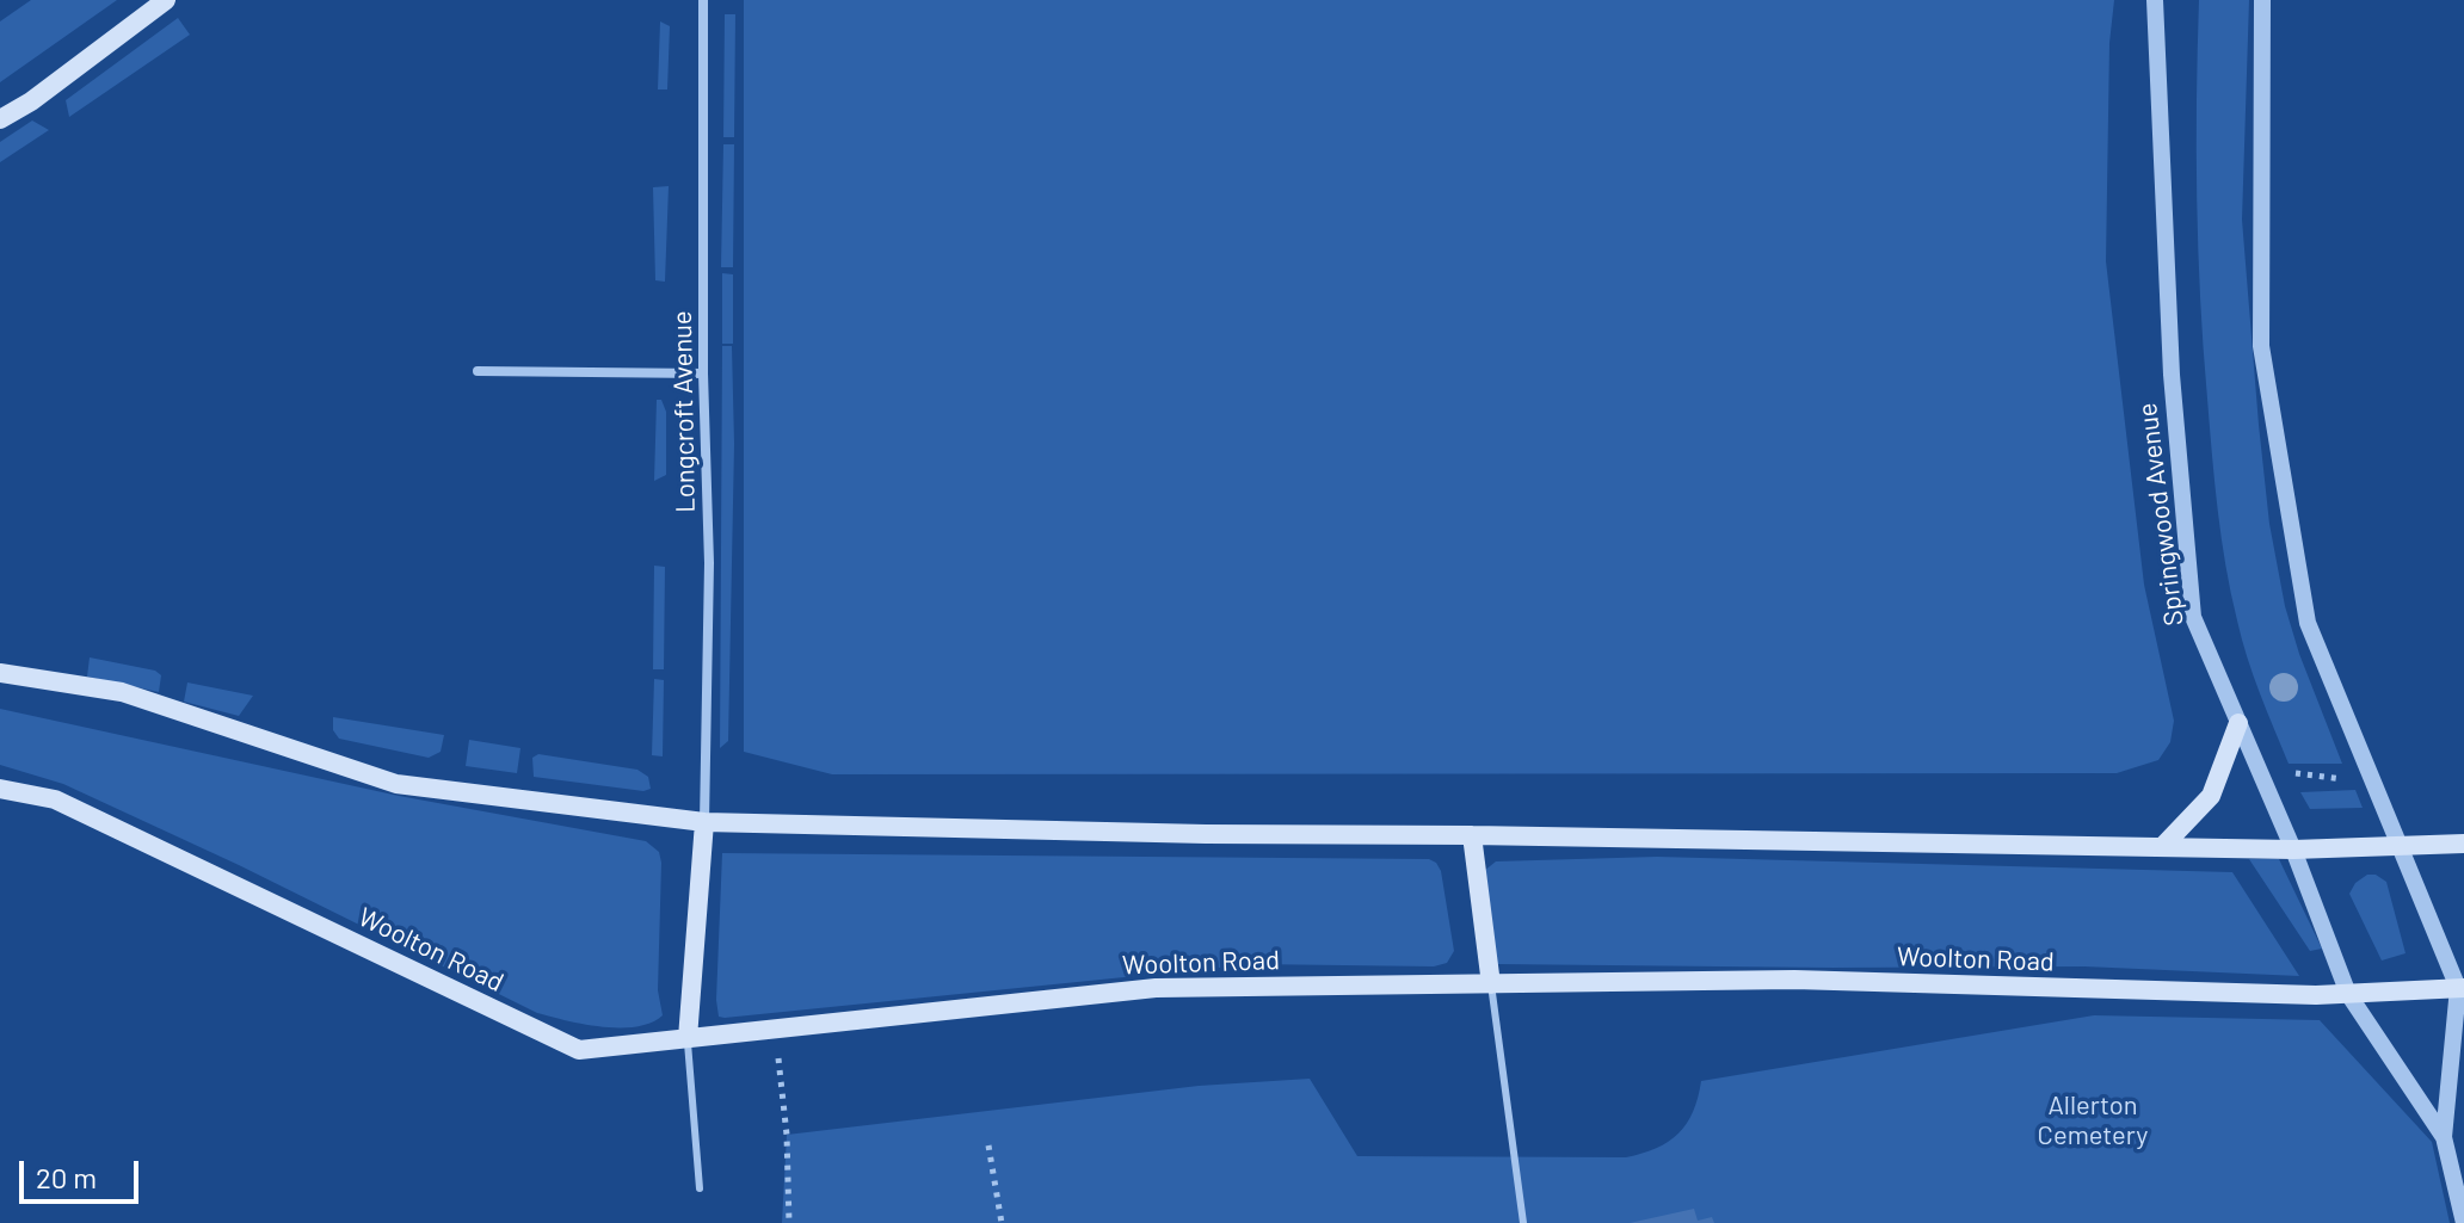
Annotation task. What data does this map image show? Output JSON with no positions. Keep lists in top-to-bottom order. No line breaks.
{"streets":{"main road":["Woolton Road"],"street":["Longcroft Avenue","Springwood Avenue"]},"crossings":[["Springwood Avenue","Woolton Road"]],"parks":["Allerton Cemetery"],"scale_bar":"20 m"}
